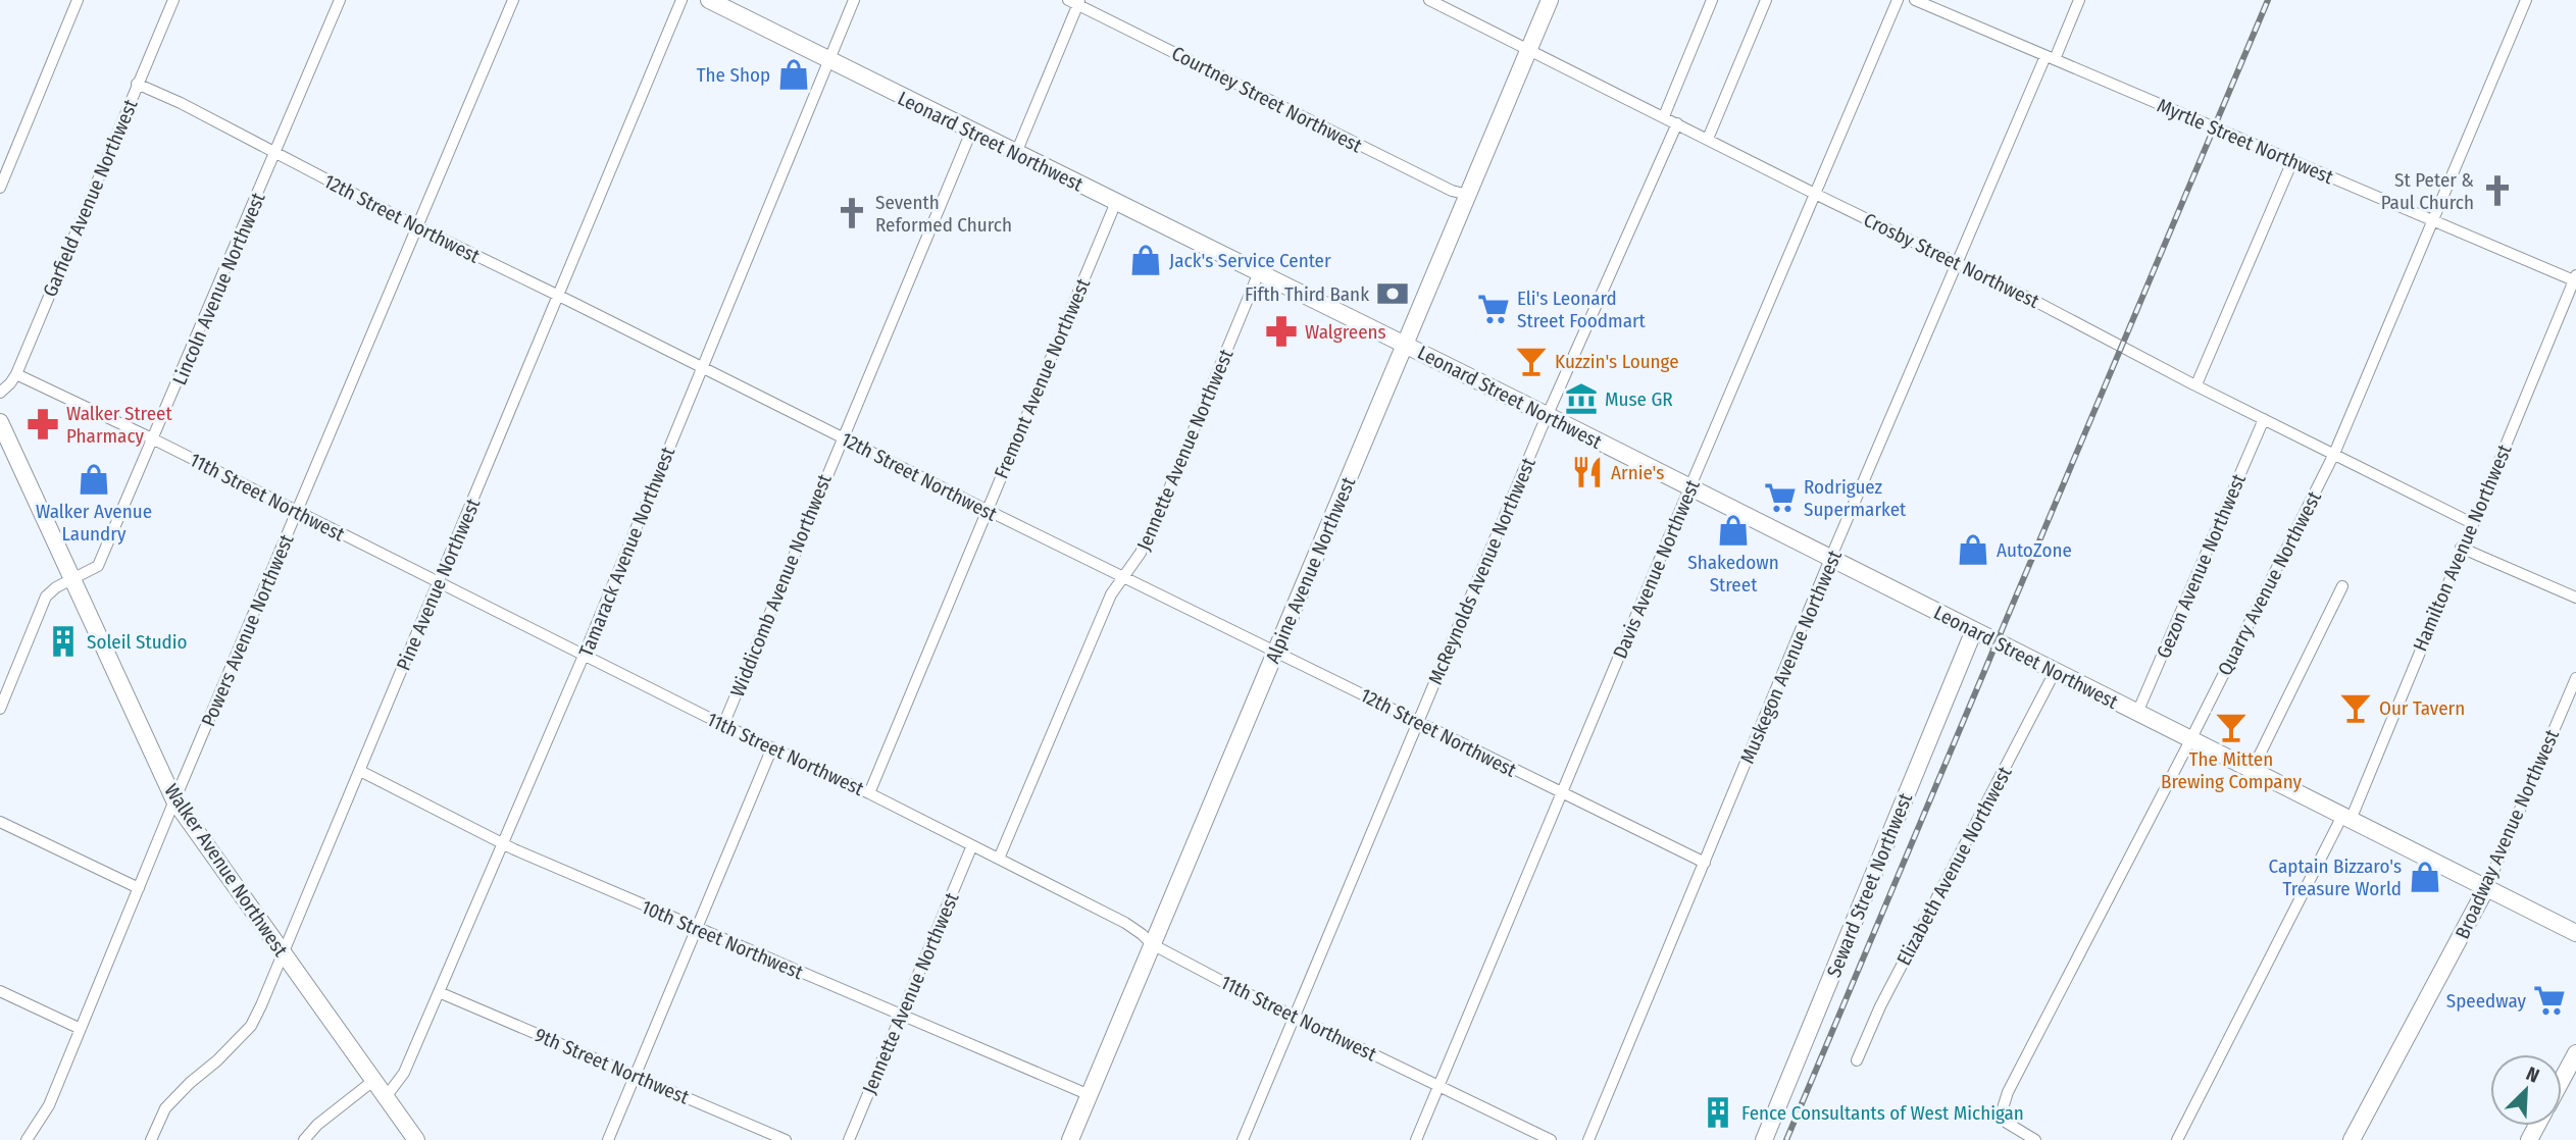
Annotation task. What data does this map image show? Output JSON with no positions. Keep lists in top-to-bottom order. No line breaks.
{"streets":{"main road":["Leonard Street Northwest","Alpine Avenue Northwest","Broadway Avenue Northwest","Walker Avenue Northwest","Seward Street Northwest"],"street":["Courtney Street Northwest","Myrtle Street Northwest","Garfield Avenue Northwest","12th Street Northwest","Crosby Street Northwest","Lincoln Avenue Northwest","Fremont Avenue Northwest","Jennette Avenue Northwest","11th Street Northwest","Hamilton Avenue Northwest","Tamarack Avenue Northwest","Gezon Avenue Northwest","Davis Avenue Northwest","McReynolds Avenue Northwest","Quarry Avenue Northwest","Pine Avenue Northwest","Widdicomb Avenue Northwest","Powers Avenue Northwest","Muskegon Avenue Northwest","Elizabeth Avenue Northwest","10th Street Northwest","9th Street Northwest"]},"crossings":[["Courtney Street Northwest","Alpine Avenue Northwest"],["Leonard Street Northwest","Fremont Avenue Northwest"],["Leonard Street Northwest","Jennette Avenue Northwest"],["Leonard Street Northwest","Hamilton Avenue Northwest"],["Leonard Street Northwest","Tamarack Avenue Northwest"],["Leonard Street Northwest","Gezon Avenue Northwest"],["Leonard Street Northwest","Davis Avenue Northwest"],["Leonard Street Northwest","Alpine Avenue Northwest"],["Leonard Street Northwest","McReynolds Avenue Northwest"],["Leonard Street Northwest","Quarry Avenue Northwest"],["Leonard Street Northwest","Widdicomb Avenue Northwest"],["Leonard Street Northwest","Muskegon Avenue Northwest"],["Leonard Street Northwest","Broadway Avenue Northwest"],["Leonard Street Northwest","Elizabeth Avenue Northwest"],["Leonard Street Northwest","Seward Street Northwest"],["Myrtle Street Northwest","Hamilton Avenue Northwest"],["Myrtle Street Northwest","Quarry Avenue Northwest"],["Myrtle Street Northwest","Muskegon Avenue Northwest"],["Garfield Avenue Northwest","12th Street Northwest"],["Garfield Avenue Northwest","11th Street Northwest"],["12th Street Northwest","Lincoln Avenue Northwest"],["12th Street Northwest","Fremont Avenue Northwest"],["12th Street Northwest","Jennette Avenue Northwest"],["12th Street Northwest","Tamarack Avenue Northwest"],["12th Street Northwest","Davis Avenue Northwest"],["12th Street Northwest","Alpine Avenue Northwest"],["12th Street Northwest","McReynolds Avenue Northwest"],["12th Street Northwest","Pine Avenue Northwest"],["12th Street Northwest","Widdicomb Avenue Northwest"],["12th Street Northwest","Powers Avenue Northwest"],["12th Street Northwest","Muskegon Avenue Northwest"],["Crosby Street Northwest","Hamilton Avenue Northwest"],["Crosby Street Northwest","Gezon Avenue Northwest"],["Crosby Street Northwest","Davis Avenue Northwest"],["Crosby Street Northwest","Alpine Avenue Northwest"],["Crosby Street Northwest","McReynolds Avenue Northwest"],["Crosby Street Northwest","Quarry Avenue Northwest"],["Crosby Street Northwest","Muskegon Avenue Northwest"],["Lincoln Avenue Northwest","11th Street Northwest"],["Lincoln Avenue Northwest","Walker Avenue Northwest"],["Fremont Avenue Northwest","11th Street Northwest"],["Jennette Avenue Northwest","11th Street Northwest"],["Jennette Avenue Northwest","10th Street Northwest"],["11th Street Northwest","Tamarack Avenue Northwest"],["11th Street Northwest","Davis Avenue Northwest"],["11th Street Northwest","Alpine Avenue Northwest"],["11th Street Northwest","McReynolds Avenue Northwest"],["11th Street Northwest","Pine Avenue Northwest"],["11th Street Northwest","Widdicomb Avenue Northwest"],["11th Street Northwest","Powers Avenue Northwest"],["Tamarack Avenue Northwest","Walker Avenue Northwest"],["Tamarack Avenue Northwest","10th Street Northwest"],["Tamarack Avenue Northwest","9th Street Northwest"],["Alpine Avenue Northwest","10th Street Northwest"],["Pine Avenue Northwest","Walker Avenue Northwest"],["Pine Avenue Northwest","10th Street Northwest"],["Powers Avenue Northwest","Walker Avenue Northwest"]],"places":{"shop":["The Shop","Jack's Service Center","Walker Avenue Laundry","Shakedown Street","AutoZone","Captain Bizzaro's Treasure World"],"church":["St Peter & Paul Church","Seventh Reformed Church"],"bank":["Fifth Third Bank"],"supermarket":["Eli's Leonard Street Foodmart","Rodriguez Supermarket","Speedway"],"pharmacy":["Walgreens","Walker Street Pharmacy"],"bar":["Kuzzin's Lounge","Our Tavern","The Mitten Brewing Company"],"museum":["Muse GR"],"restaurant":["Arnie's"],"building":["Soleil Studio","Fence Consultants of West Michigan"]},"north":"top right"}
